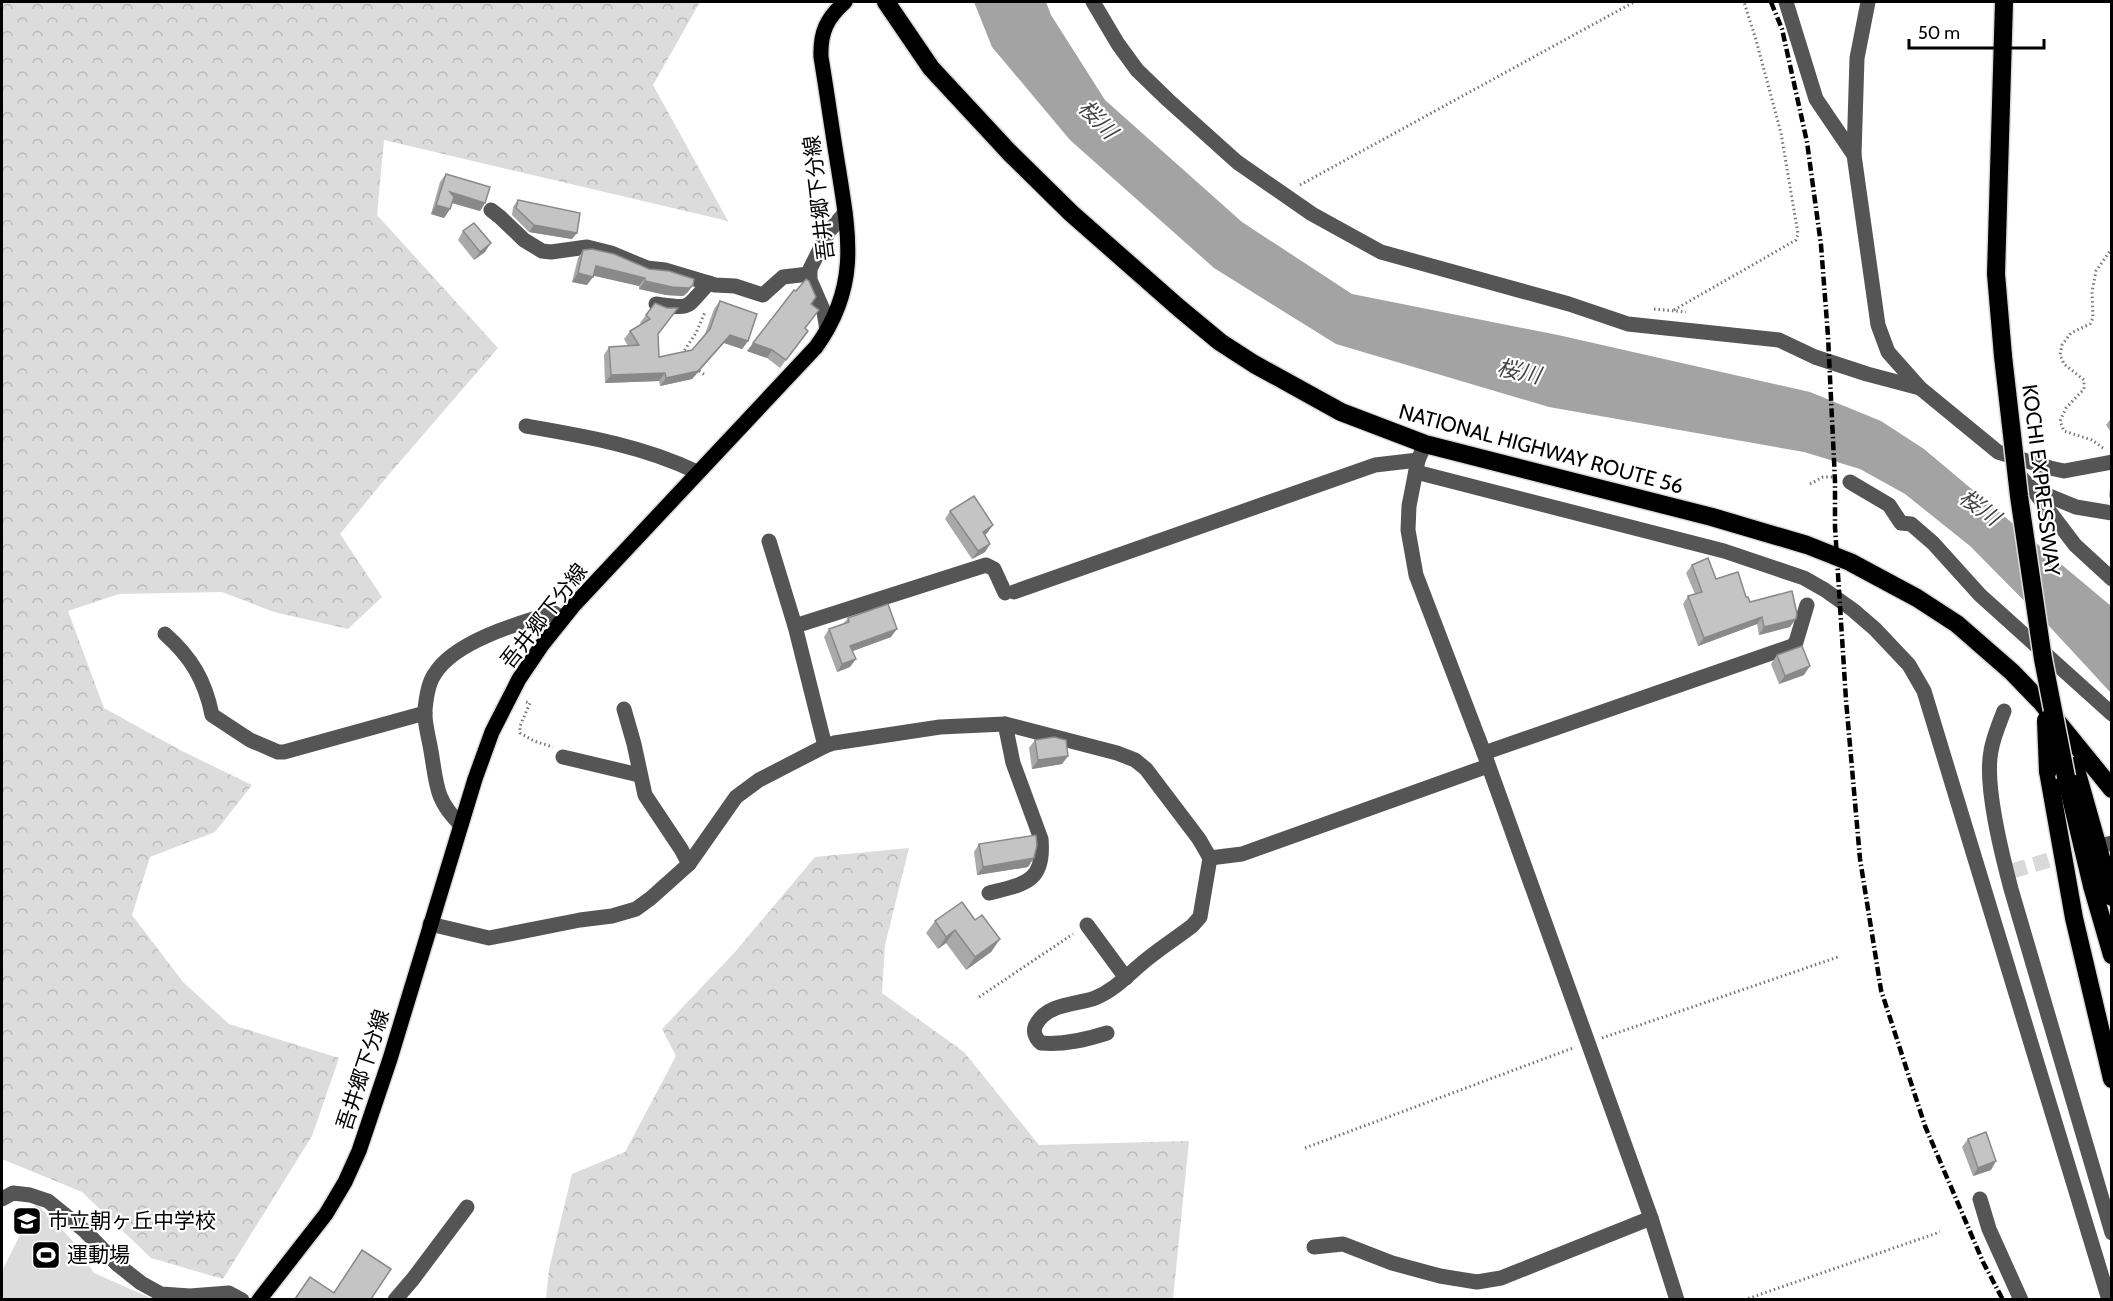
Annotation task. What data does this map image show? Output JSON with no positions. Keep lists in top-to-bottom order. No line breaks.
{"streets":{"highway":["NATIONAL HIGHWAY ROUTE 56","KOCHI EXPRESSWAY"],"main road":["吾井郷下分線"]},"water":["桜川"],"places":{"school or university":["市立朝ヶ丘中学校"],"sports":["運動場"]},"scale_bar":"50 m"}
